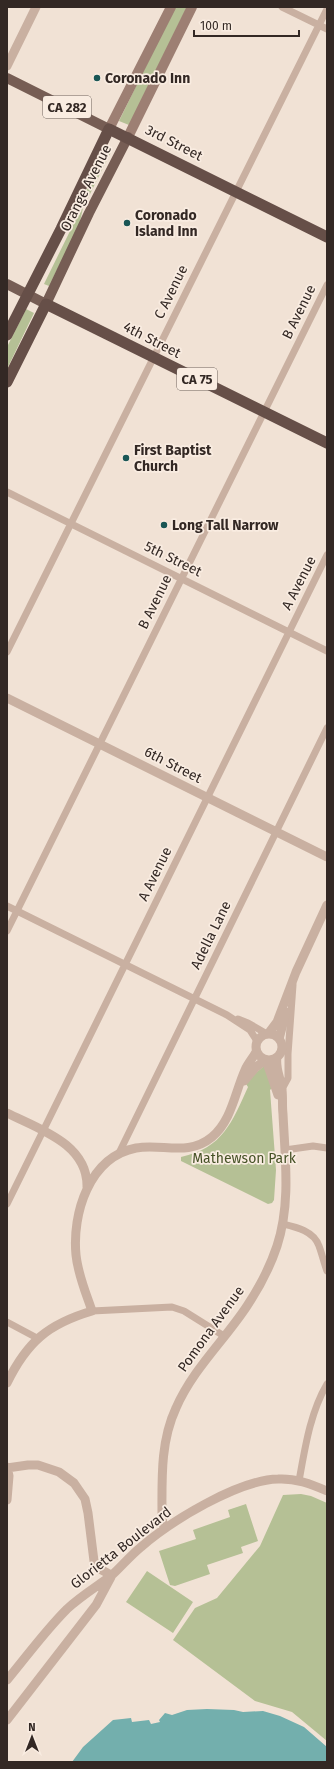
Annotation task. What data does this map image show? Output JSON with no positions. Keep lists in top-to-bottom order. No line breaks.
{"streets":{"highway":["3rd Street","Orange Avenue","4th Street","CA 75"],"main road":["CA 282"],"street":["C Avenue","B Avenue","5th Street","A Avenue","6th Street","Adella Lane","Pomona Avenue","Glorietta Boulevard"]},"crossings":[["3rd Street","Orange Avenue"],["3rd Street","C Avenue"],["Orange Avenue","4th Street"],["C Avenue","4th Street"],["C Avenue","5th Street"],["B Avenue","4th Street"],["B Avenue","5th Street"],["B Avenue","6th Street"],["5th Street","A Avenue"],["A Avenue","6th Street"],["6th Street","Adella Lane"],["Pomona Avenue","Glorietta Boulevard"]],"parks":["Mathewson Park"],"places":["Coronado Inn","Coronado Island Inn","First Baptist Church","Long Tall Narrow"],"scale_bar":"100 m","north":"top"}
